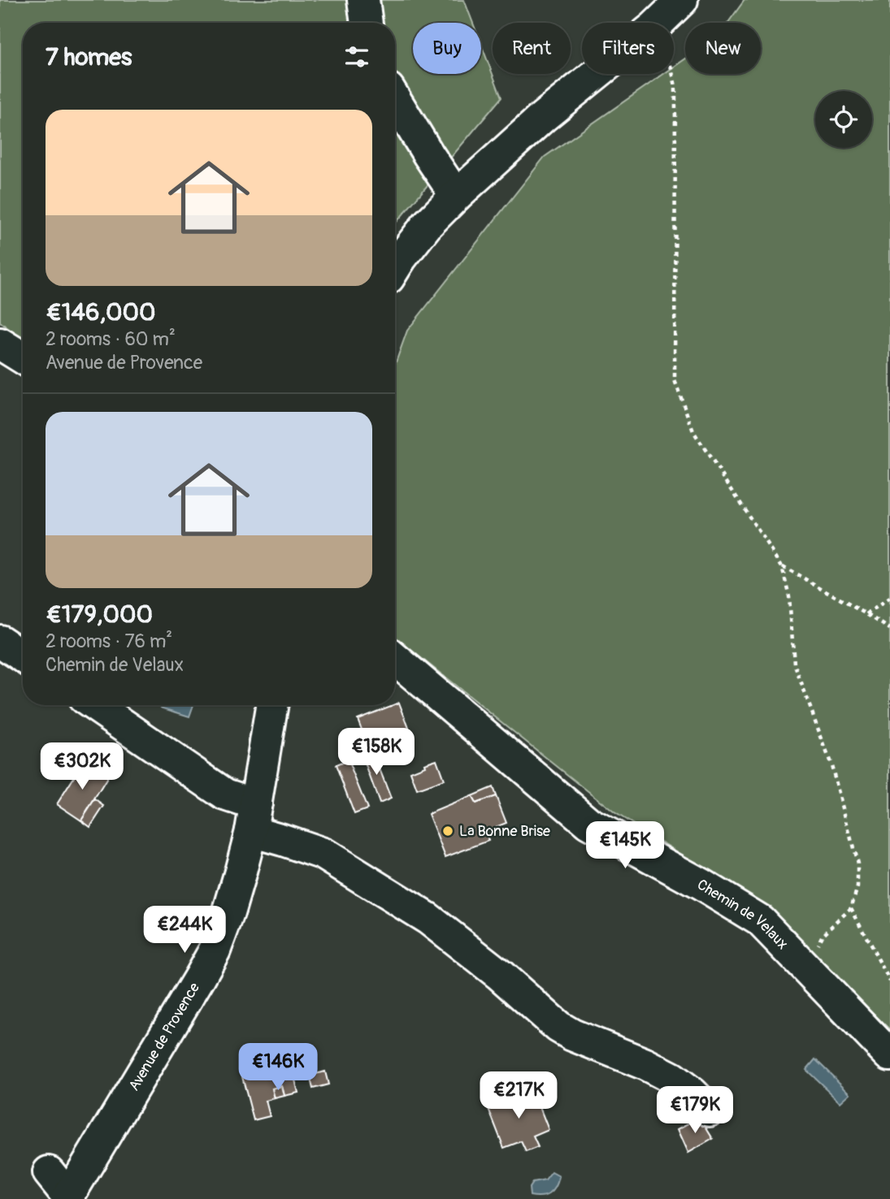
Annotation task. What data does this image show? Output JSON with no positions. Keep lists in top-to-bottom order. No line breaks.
{"streets":{"street":["Chemin de Velaux","Avenue de Provence"]},"places":["La Bonne Brise"],"page":{"chip":["Buy","Rent","Filters","New"],"heading":"7 homes","list":[{"name":"€146,000","note":"2 rooms · 60 m² · Avenue de Provence"},{"name":"€179,000","note":"2 rooms · 76 m² · Chemin de Velaux"}],"price":["€158K","€302K","€145K","€244K","€146K","€217K","€179K"]}}
